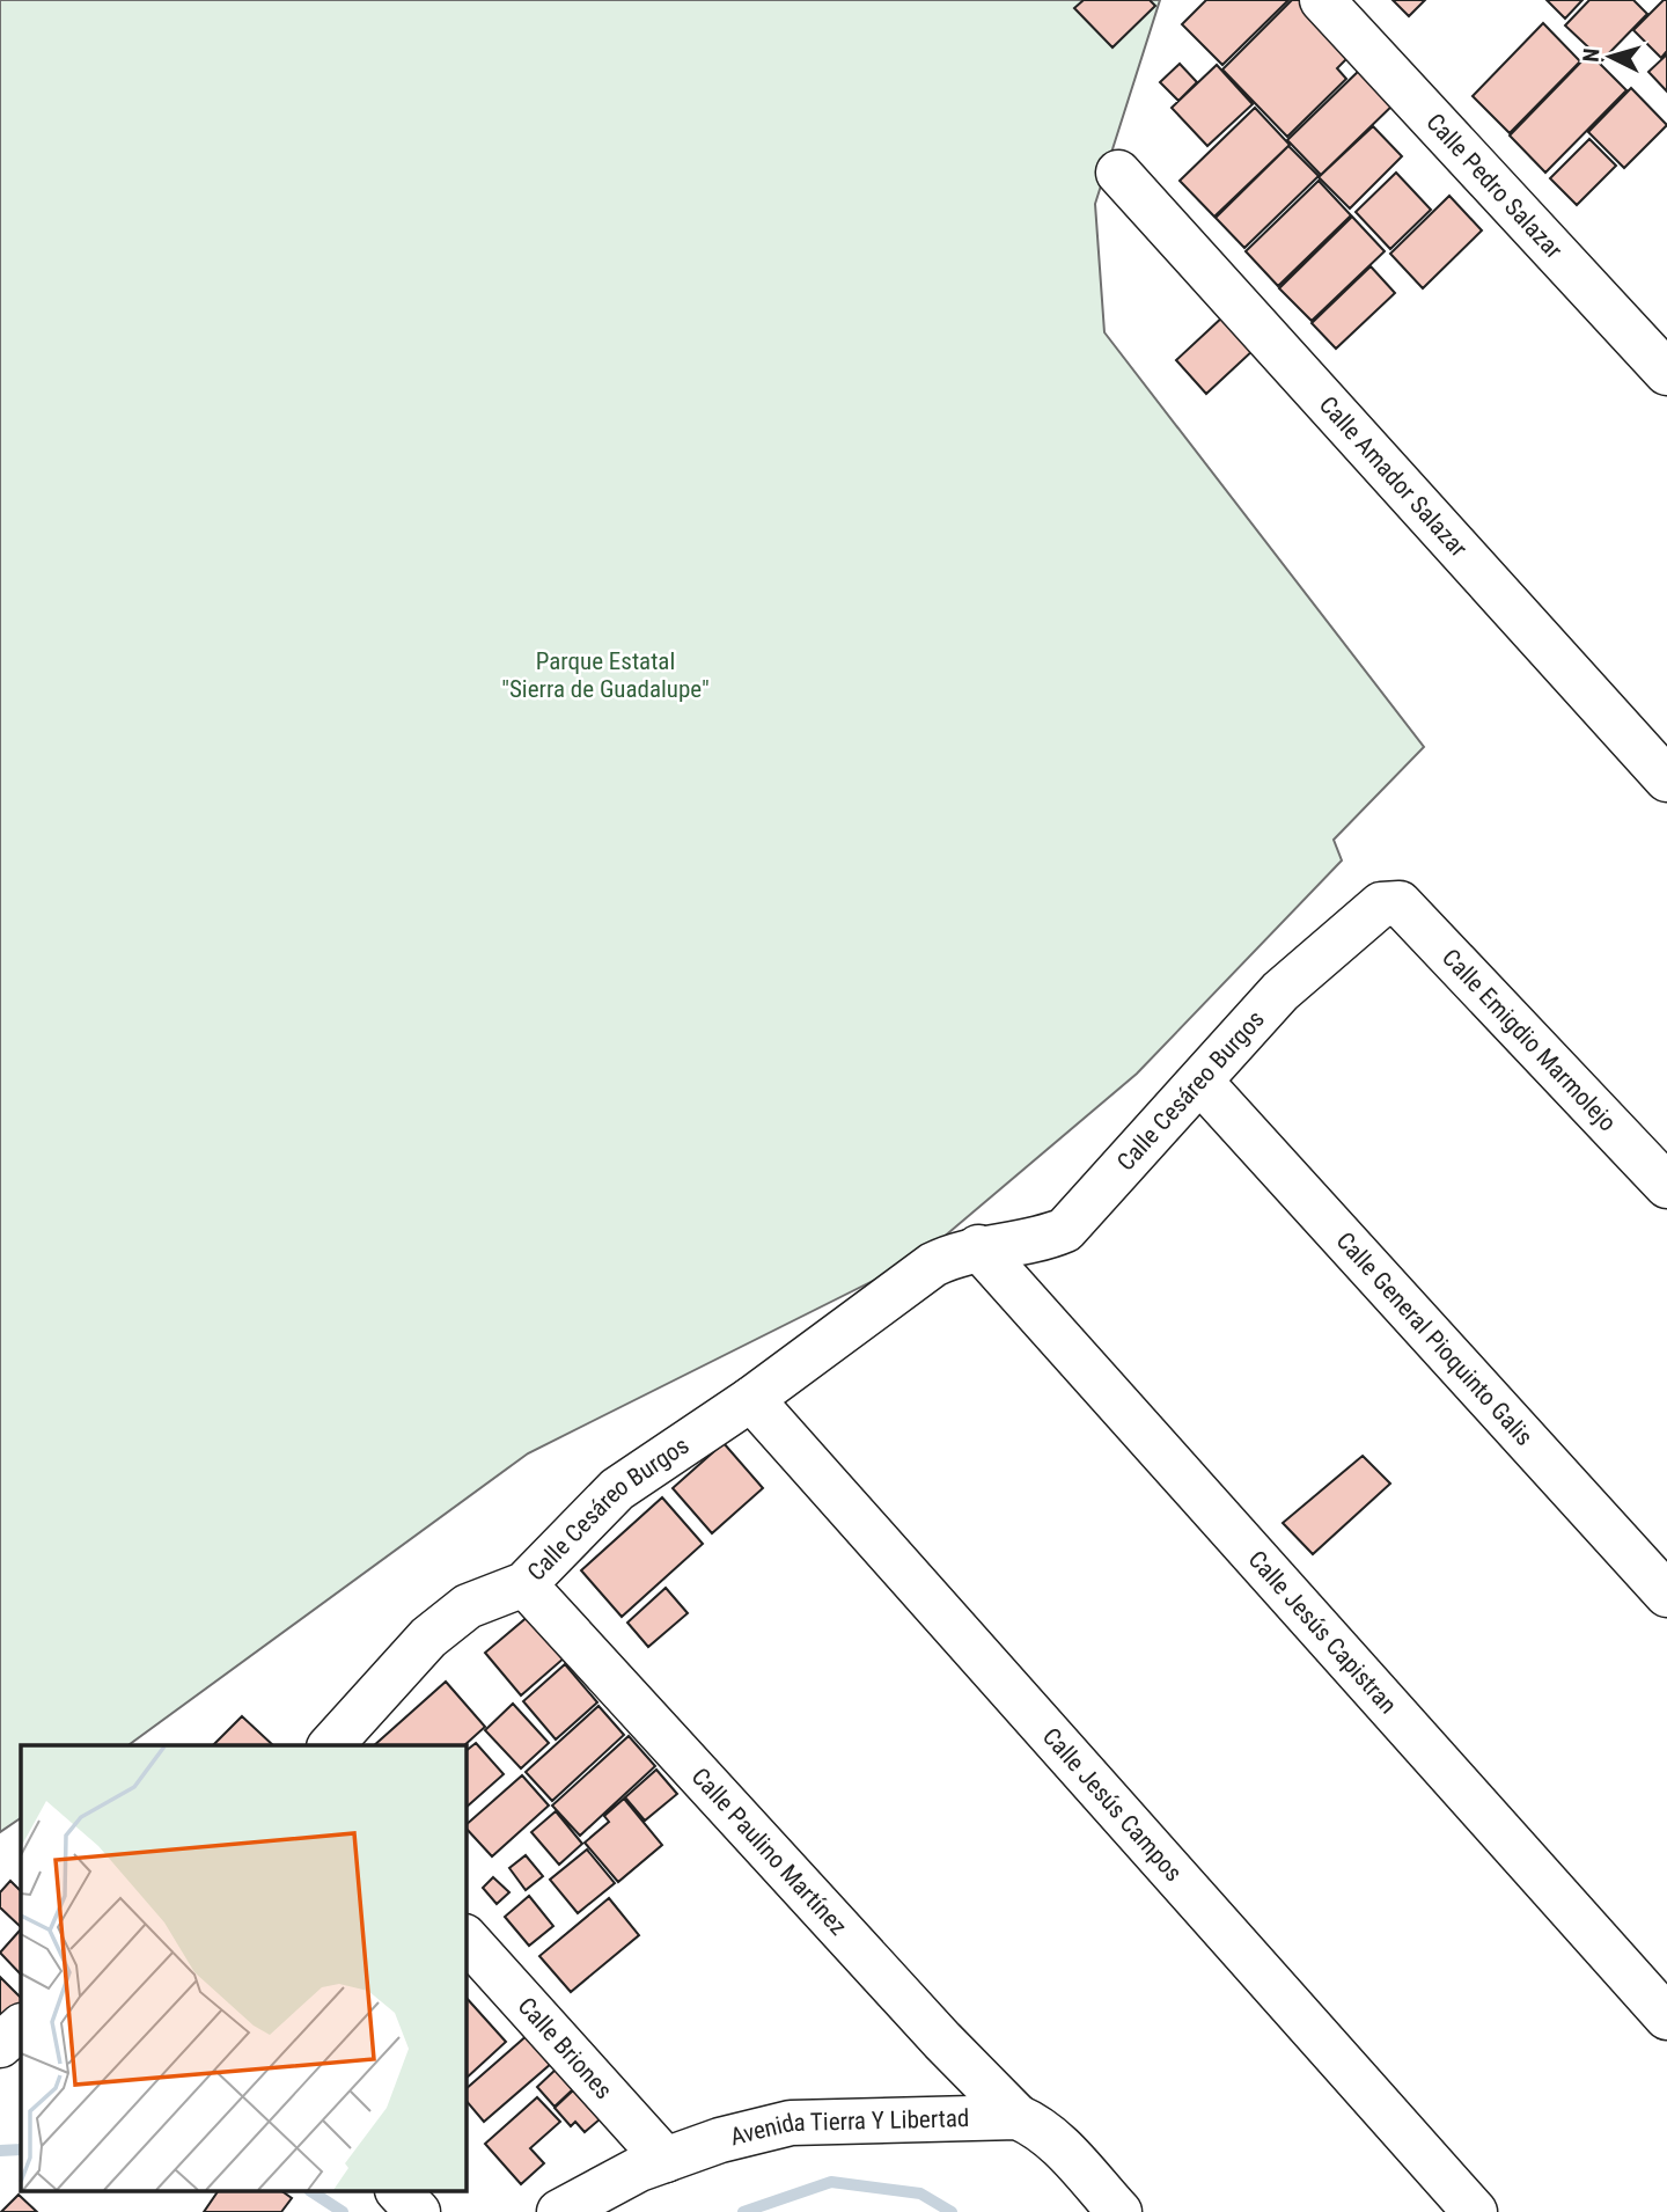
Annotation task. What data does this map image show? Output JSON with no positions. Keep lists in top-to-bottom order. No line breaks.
{"streets":{"street":["Calle Pedro Salazar","Calle Amador Salazar","Calle Emigdio Marmolejo","Calle Cesáreo Burgos","Calle General Pioquinto Galis","Calle Jesús Capistran","Calle Jesús Campos","Calle Paulino Martínez","Calle Briones","Avenida Tierra Y Libertad"]},"crossings":[["Calle Emigdio Marmolejo","Calle Cesáreo Burgos"],["Calle Cesáreo Burgos","Calle General Pioquinto Galis"],["Calle Cesáreo Burgos","Calle Jesús Capistran"],["Calle Cesáreo Burgos","Calle Jesús Campos"],["Calle Cesáreo Burgos","Calle Paulino Martínez"],["Calle Paulino Martínez","Avenida Tierra Y Libertad"],["Calle Briones","Avenida Tierra Y Libertad"]],"parks":["Parque Estatal \"Sierra de Guadalupe\""],"north":"left"}
